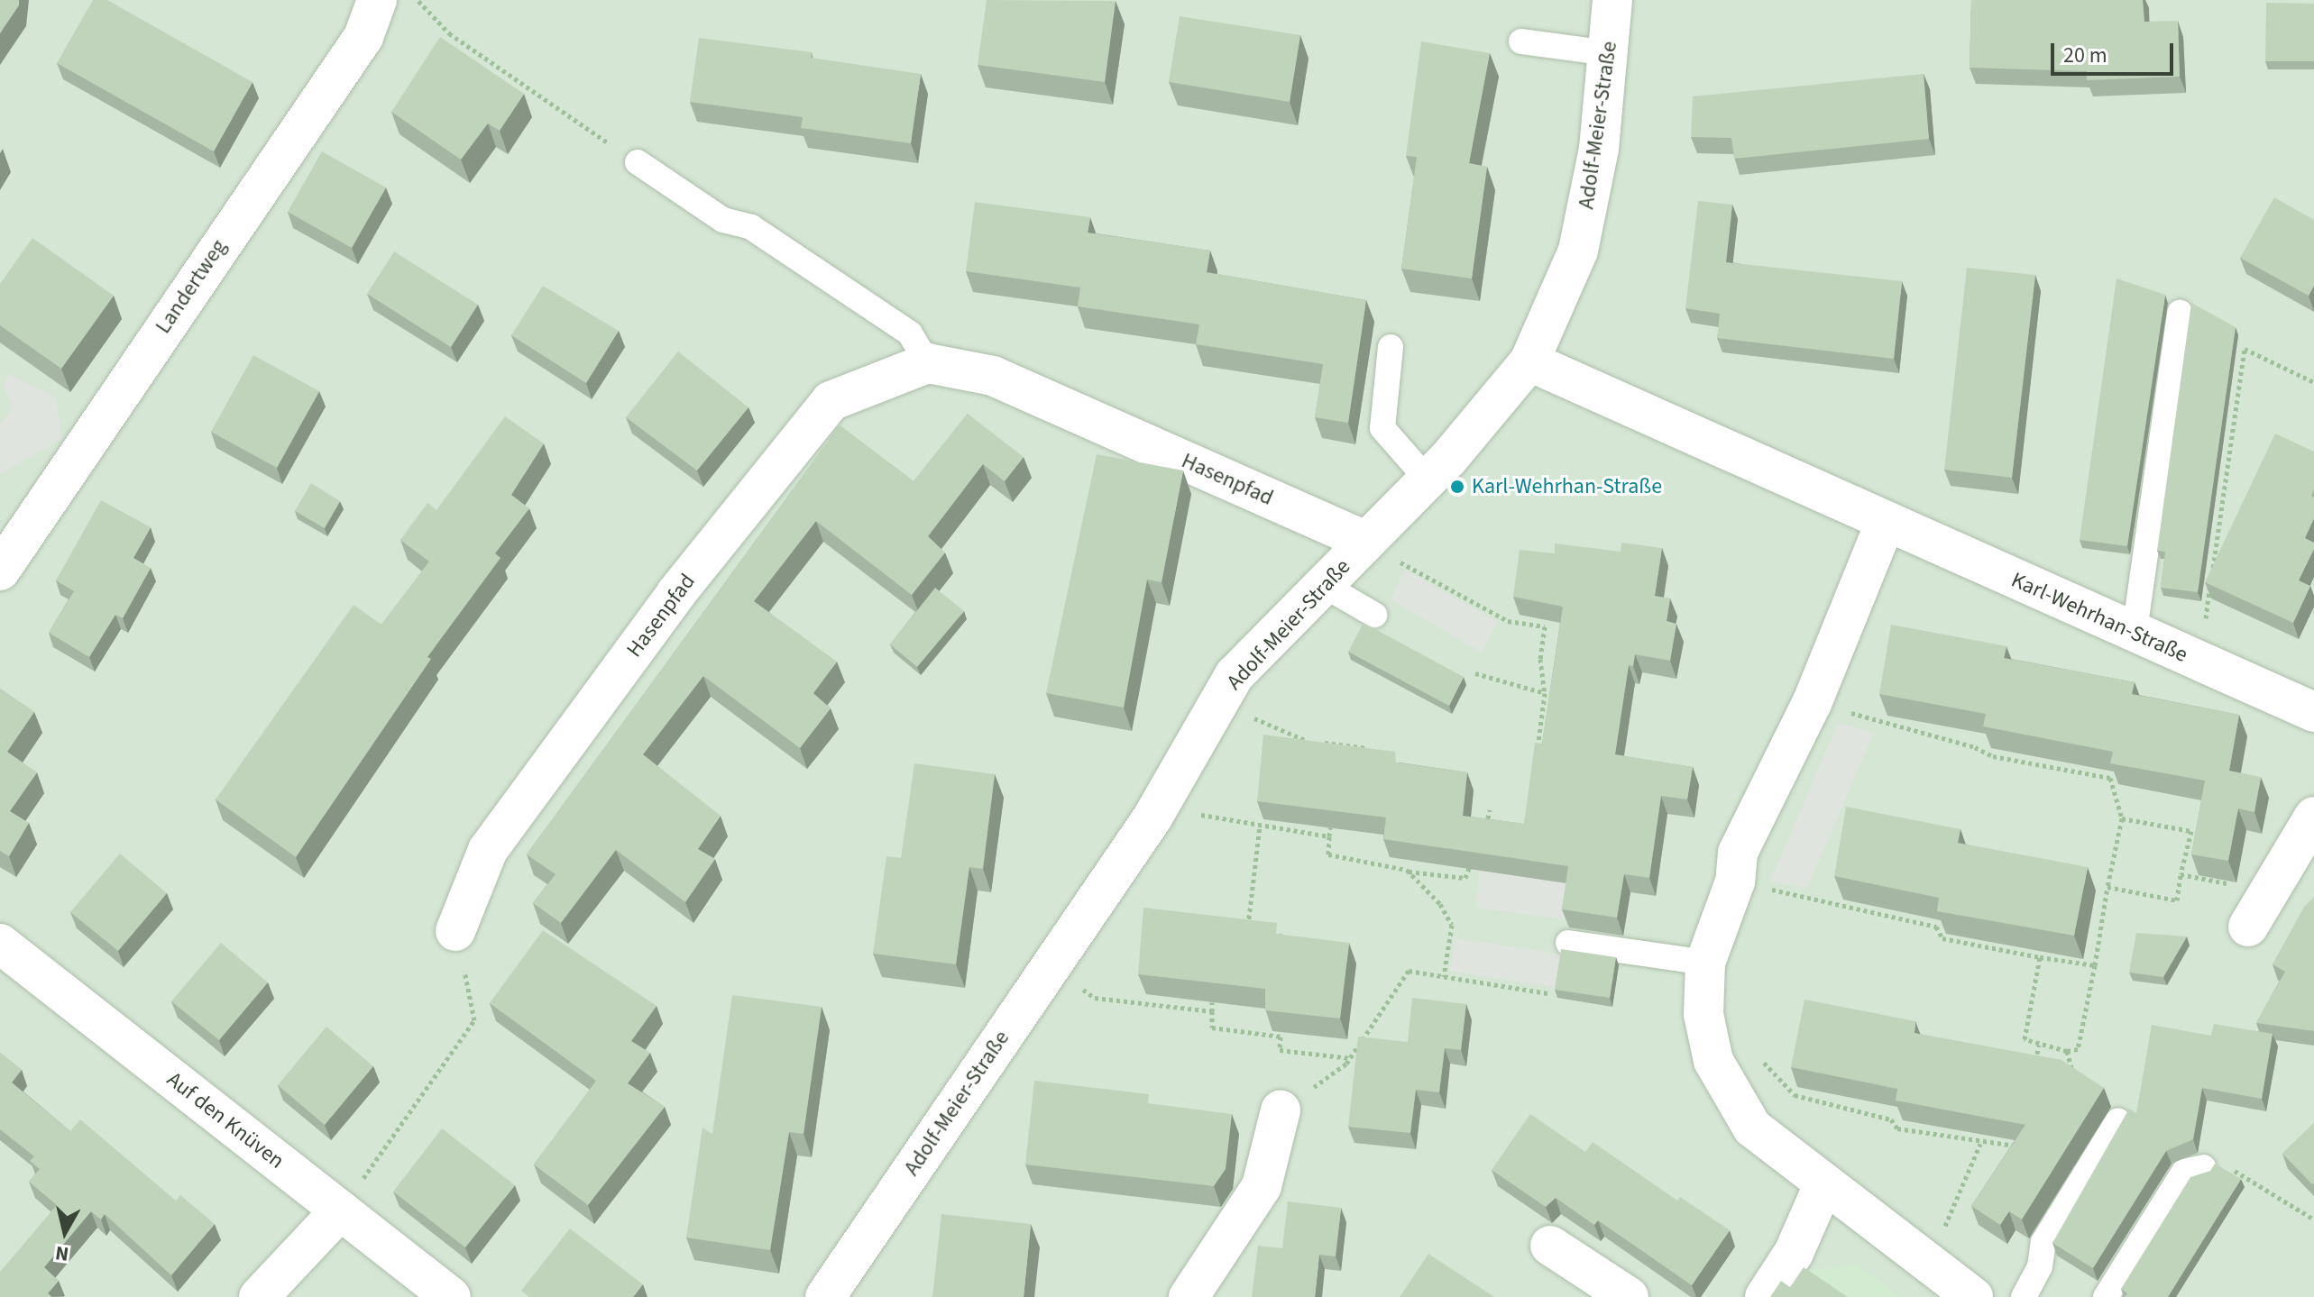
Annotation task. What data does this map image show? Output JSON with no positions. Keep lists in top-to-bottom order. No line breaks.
{"streets":{"street":["Adolf-Meier-Straße","Landertweg","Hasenpfad","Karl-Wehrhan-Straße","Auf den Knüven"]},"crossings":[["Adolf-Meier-Straße","Hasenpfad"],["Adolf-Meier-Straße","Karl-Wehrhan-Straße"]],"places":["Karl-Wehrhan-Straße"],"scale_bar":"20 m","north":"bottom"}
